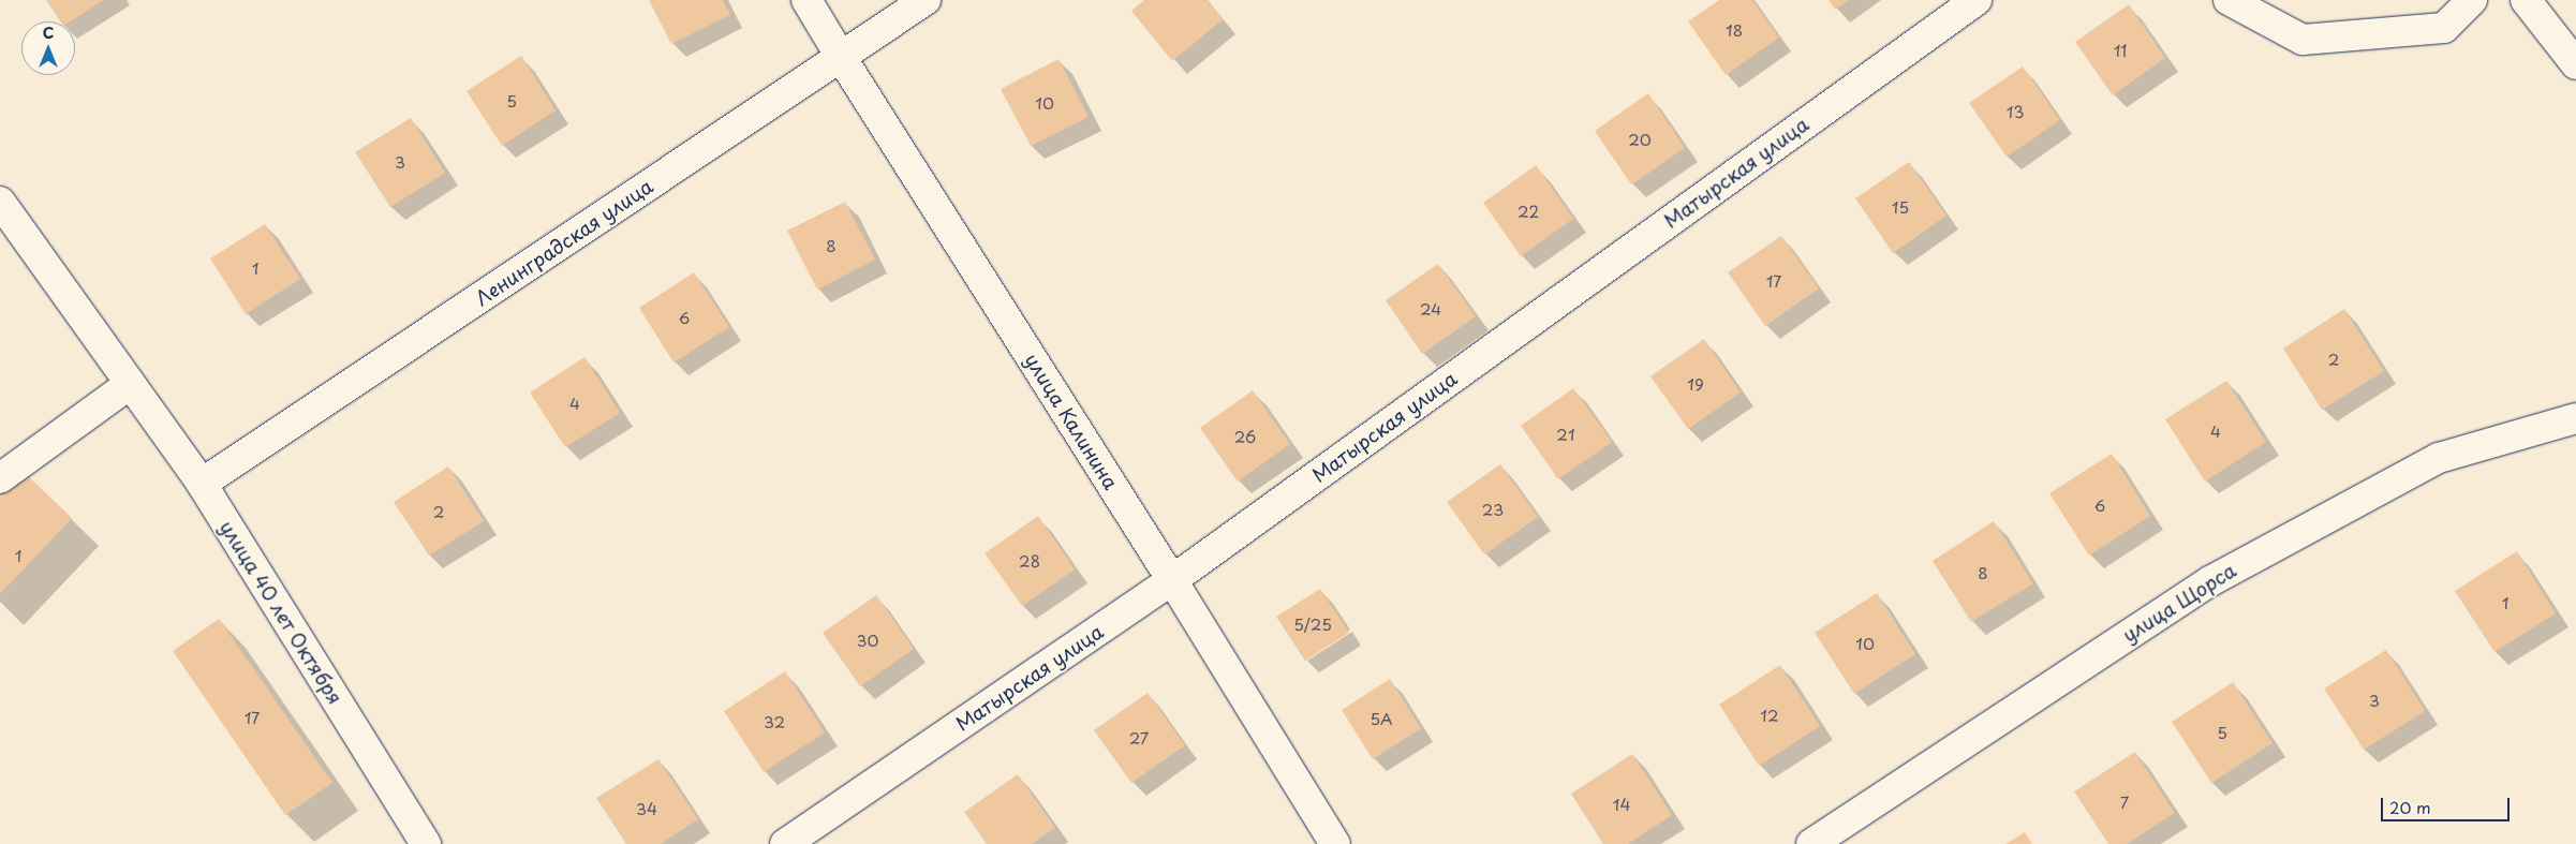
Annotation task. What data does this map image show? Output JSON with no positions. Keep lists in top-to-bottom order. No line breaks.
{"streets":{"street":["Матырская улица","Ленинградская улица","улица Калинина","улица Щорса","улица 40 лет Октября"]},"crossings":[["Матырская улица","улица Калинина"],["Ленинградская улица","улица Калинина"],["Ленинградская улица","улица 40 лет Октября"]],"house_numbers":["18","11","5","10","13","20","3","15","22","8","1","17","24","6","2","19","4","4","21","26","6","23","2","1","28","8","1","5/25","30","10","3","12","17","5А","32","5","27","7","14","34"],"scale_bar":"20 m","north":"top"}
